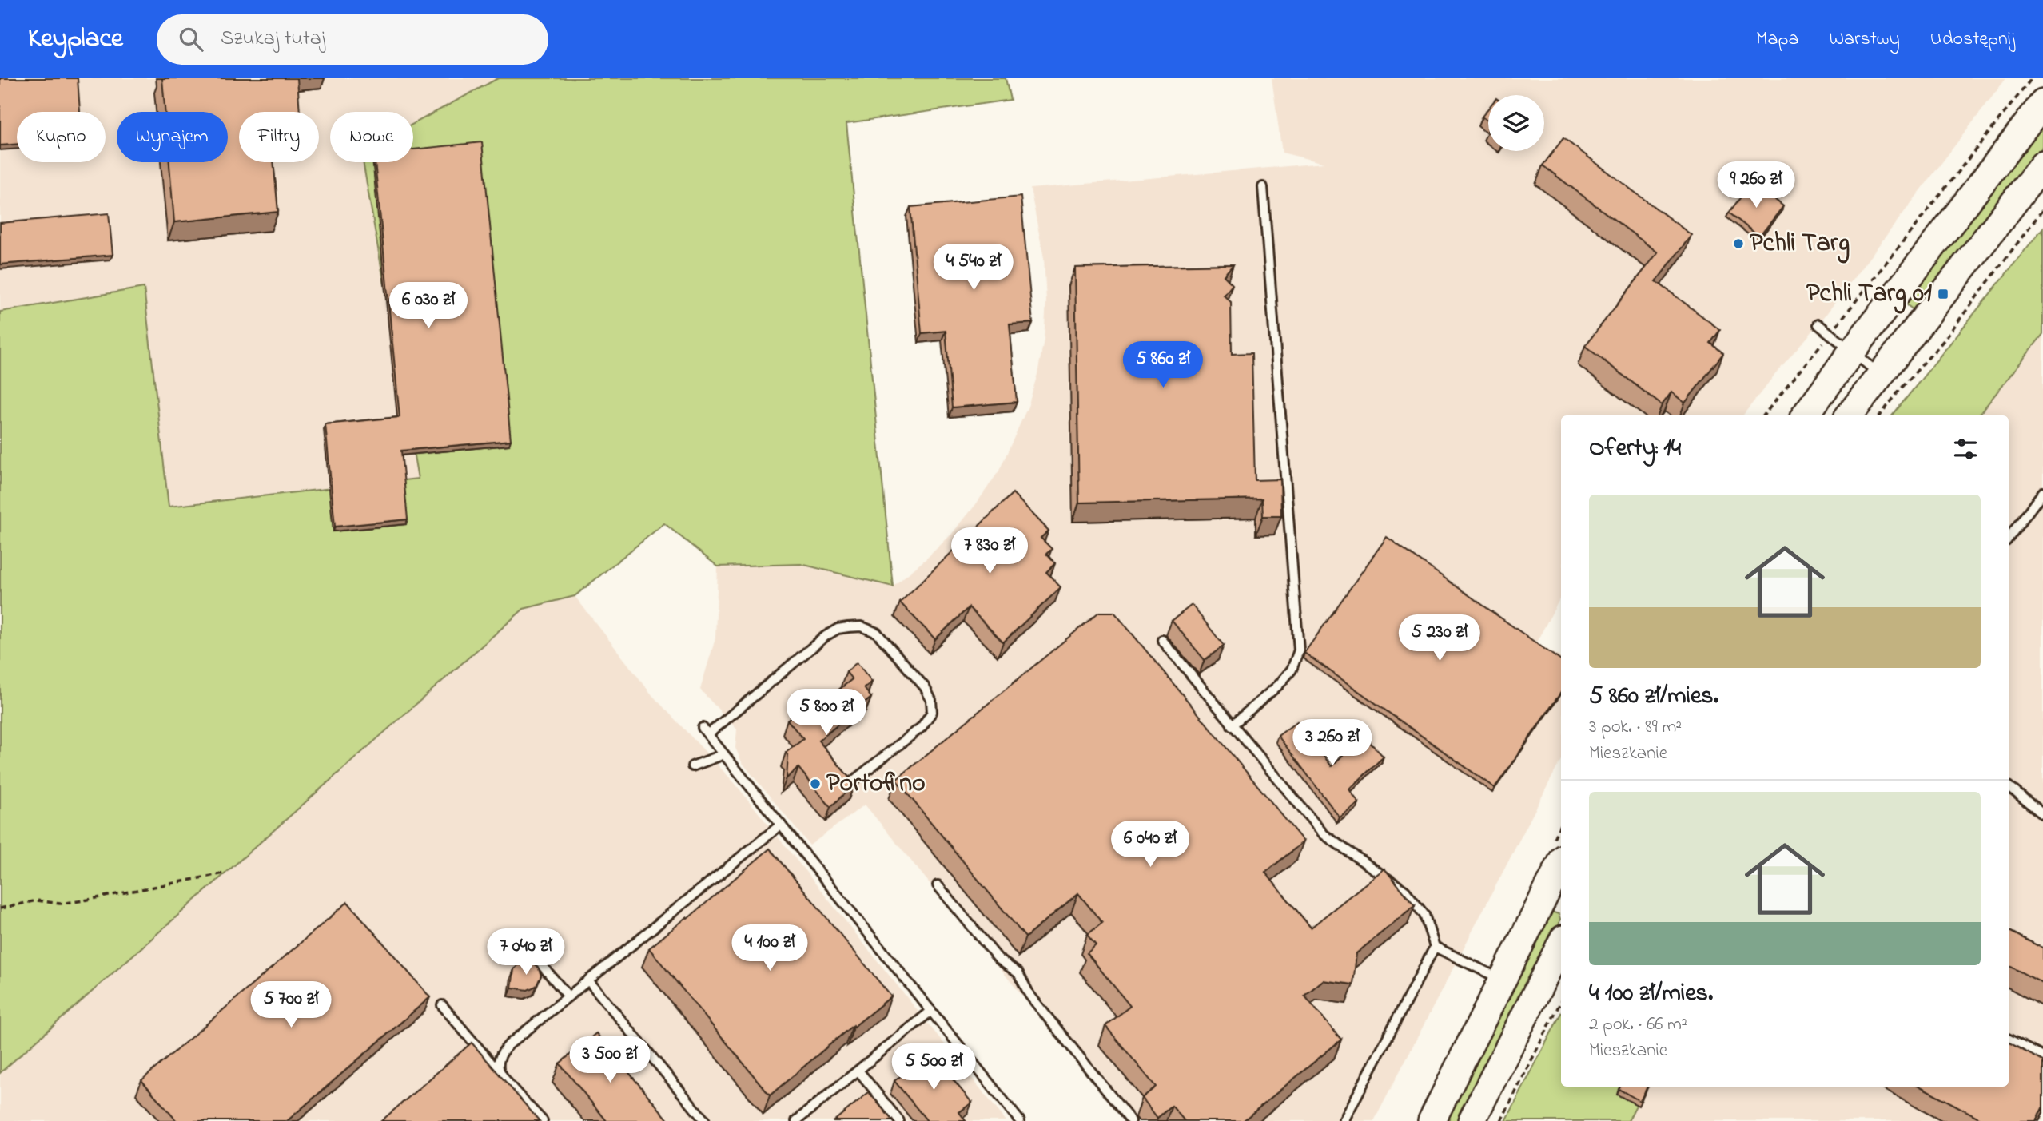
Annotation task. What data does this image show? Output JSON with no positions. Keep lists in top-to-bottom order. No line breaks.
{"places":{"other":["Pchli Targ","Portofino"],"transit":["Pchli Targ 01"]},"page":{"header":"Keyplace","search":"Szukaj tutaj","nav":["Mapa","Warstwy","Udostępnij"],"chip":["Kupno","Wynajem","Filtry","Nowe"],"price":["9 260 zł","4 540 zł","6 030 zł","5 860 zł","7 830 zł","5 230 zł","5 800 zł","3 260 zł","6 040 zł","4 100 zł","7 040 zł","5 700 zł","3 500 zł","5 500 zł"],"heading":"Oferty: 14","list":[{"name":"5 860 zł/mies.","note":"3 pok. · 89 m² · Mieszkanie"},{"name":"4 100 zł/mies.","note":"2 pok. · 66 m² · Mieszkanie"}]}}
